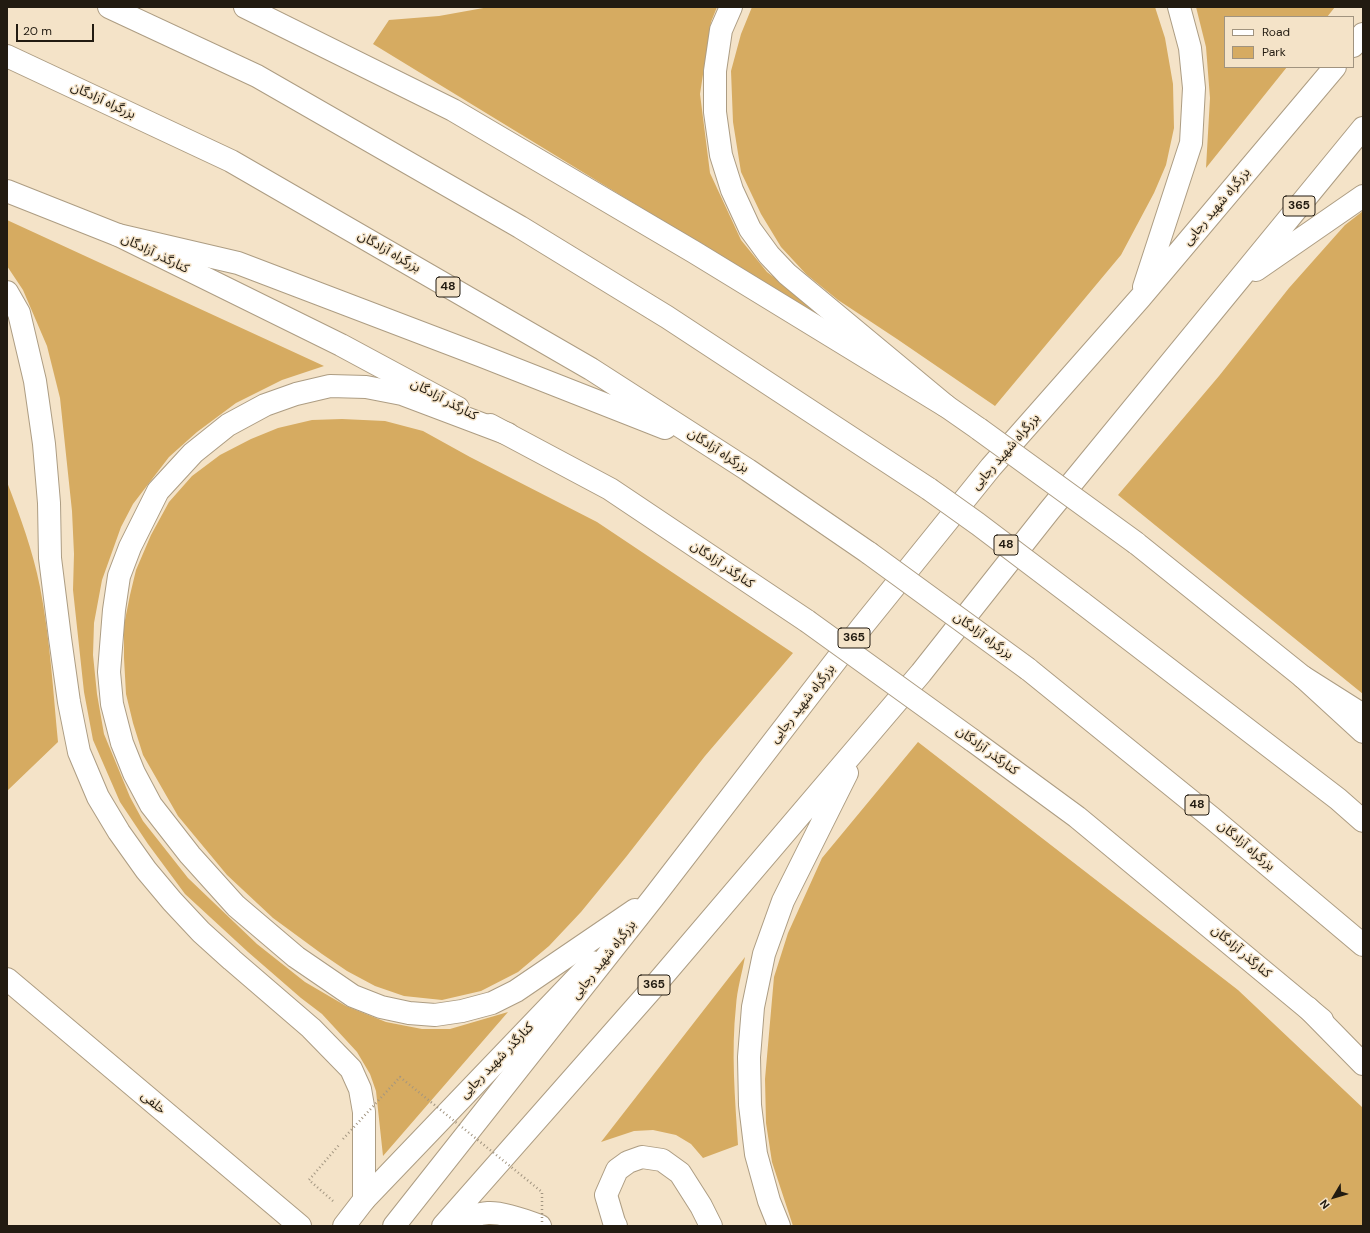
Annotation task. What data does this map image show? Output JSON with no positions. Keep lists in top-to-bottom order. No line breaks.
{"streets":{"main road":["بزرگراه آزادگان","365","بزرگراه شهید رجایی","کنارگذر آزادگان","48","کنارگذر شهید رجایی","خلفی"]},"crossings":[["بزرگراه شهید رجایی","کنارگذر شهید رجایی"]],"legend":["Road","Park"],"scale_bar":"20 m","north":"bottom left"}
